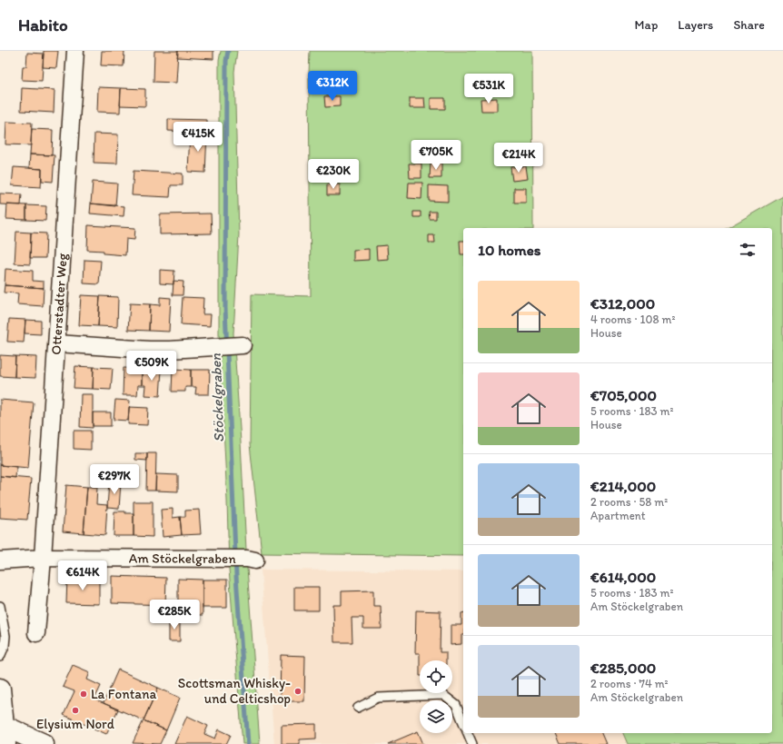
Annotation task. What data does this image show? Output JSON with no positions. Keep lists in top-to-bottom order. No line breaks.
{"streets":{"street":["Otterstadter Weg","Am Stöckelgraben"]},"crossings":[["Otterstadter Weg","Am Stöckelgraben"]],"water":["Stöckelgraben"],"places":["Scottsman Whisky- und Celticshop","La Fontana","Elysium Nord"],"page":{"header":"Habito","nav":["Map","Layers","Share"],"price":["€312K","€531K","€415K","€705K","€214K","€230K","€509K","€297K","€614K","€285K"],"heading":"10 homes","list":[{"name":"€312,000","note":"4 rooms · 108 m² · House"},{"name":"€705,000","note":"5 rooms · 183 m² · House"},{"name":"€214,000","note":"2 rooms · 58 m² · Apartment"},{"name":"€614,000","note":"5 rooms · 183 m² · Am Stöckelgraben"},{"name":"€285,000","note":"2 rooms · 74 m² · Am Stöckelgraben"}]}}
